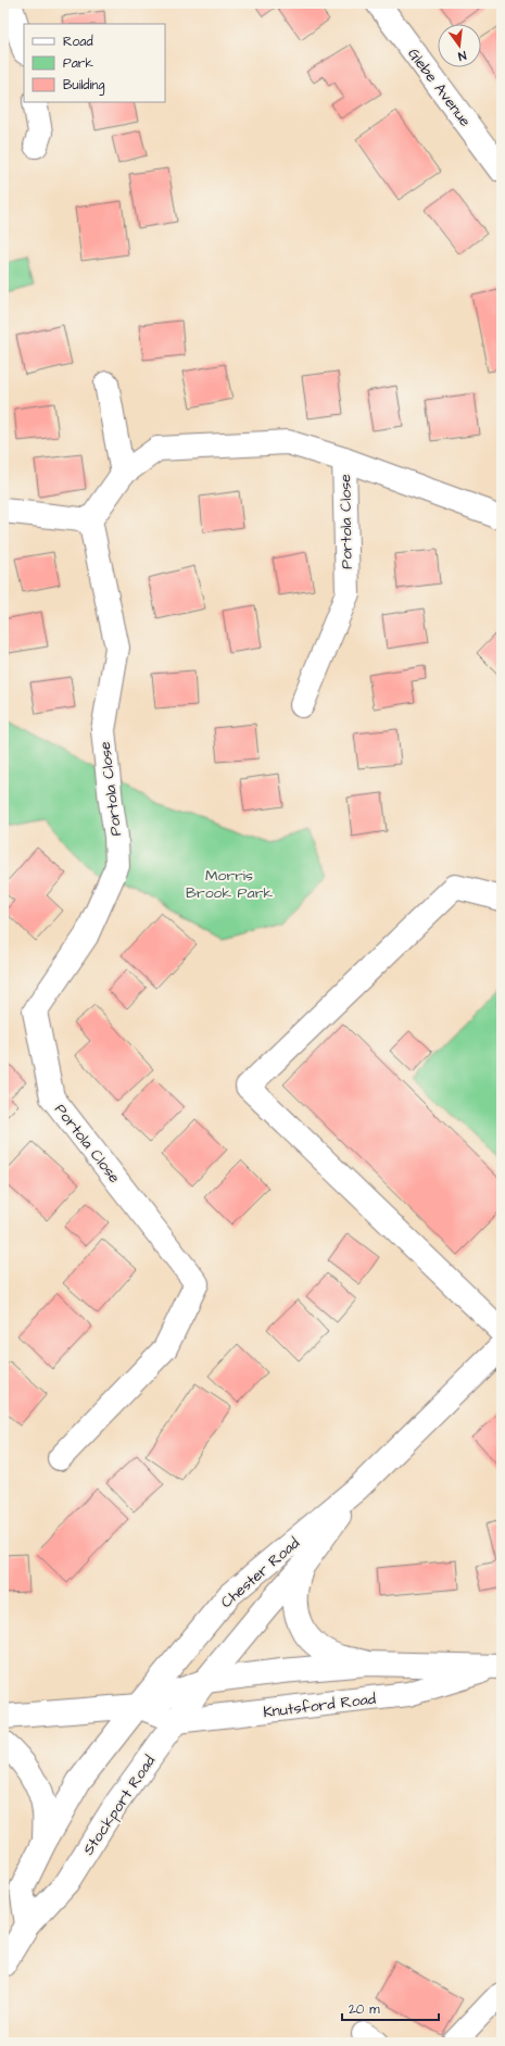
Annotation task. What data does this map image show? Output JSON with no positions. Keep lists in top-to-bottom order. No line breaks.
{"streets":{"main road":["Glebe Avenue","Portola Close","Chester Road","Knutsford Road","Stockport Road"]},"crossings":[["Chester Road","Knutsford Road"],["Chester Road","Stockport Road"],["Knutsford Road","Stockport Road"]],"parks":["Morris Brook Park"],"legend":["Road","Park","Building"],"scale_bar":"20 m","north":"bottom"}
